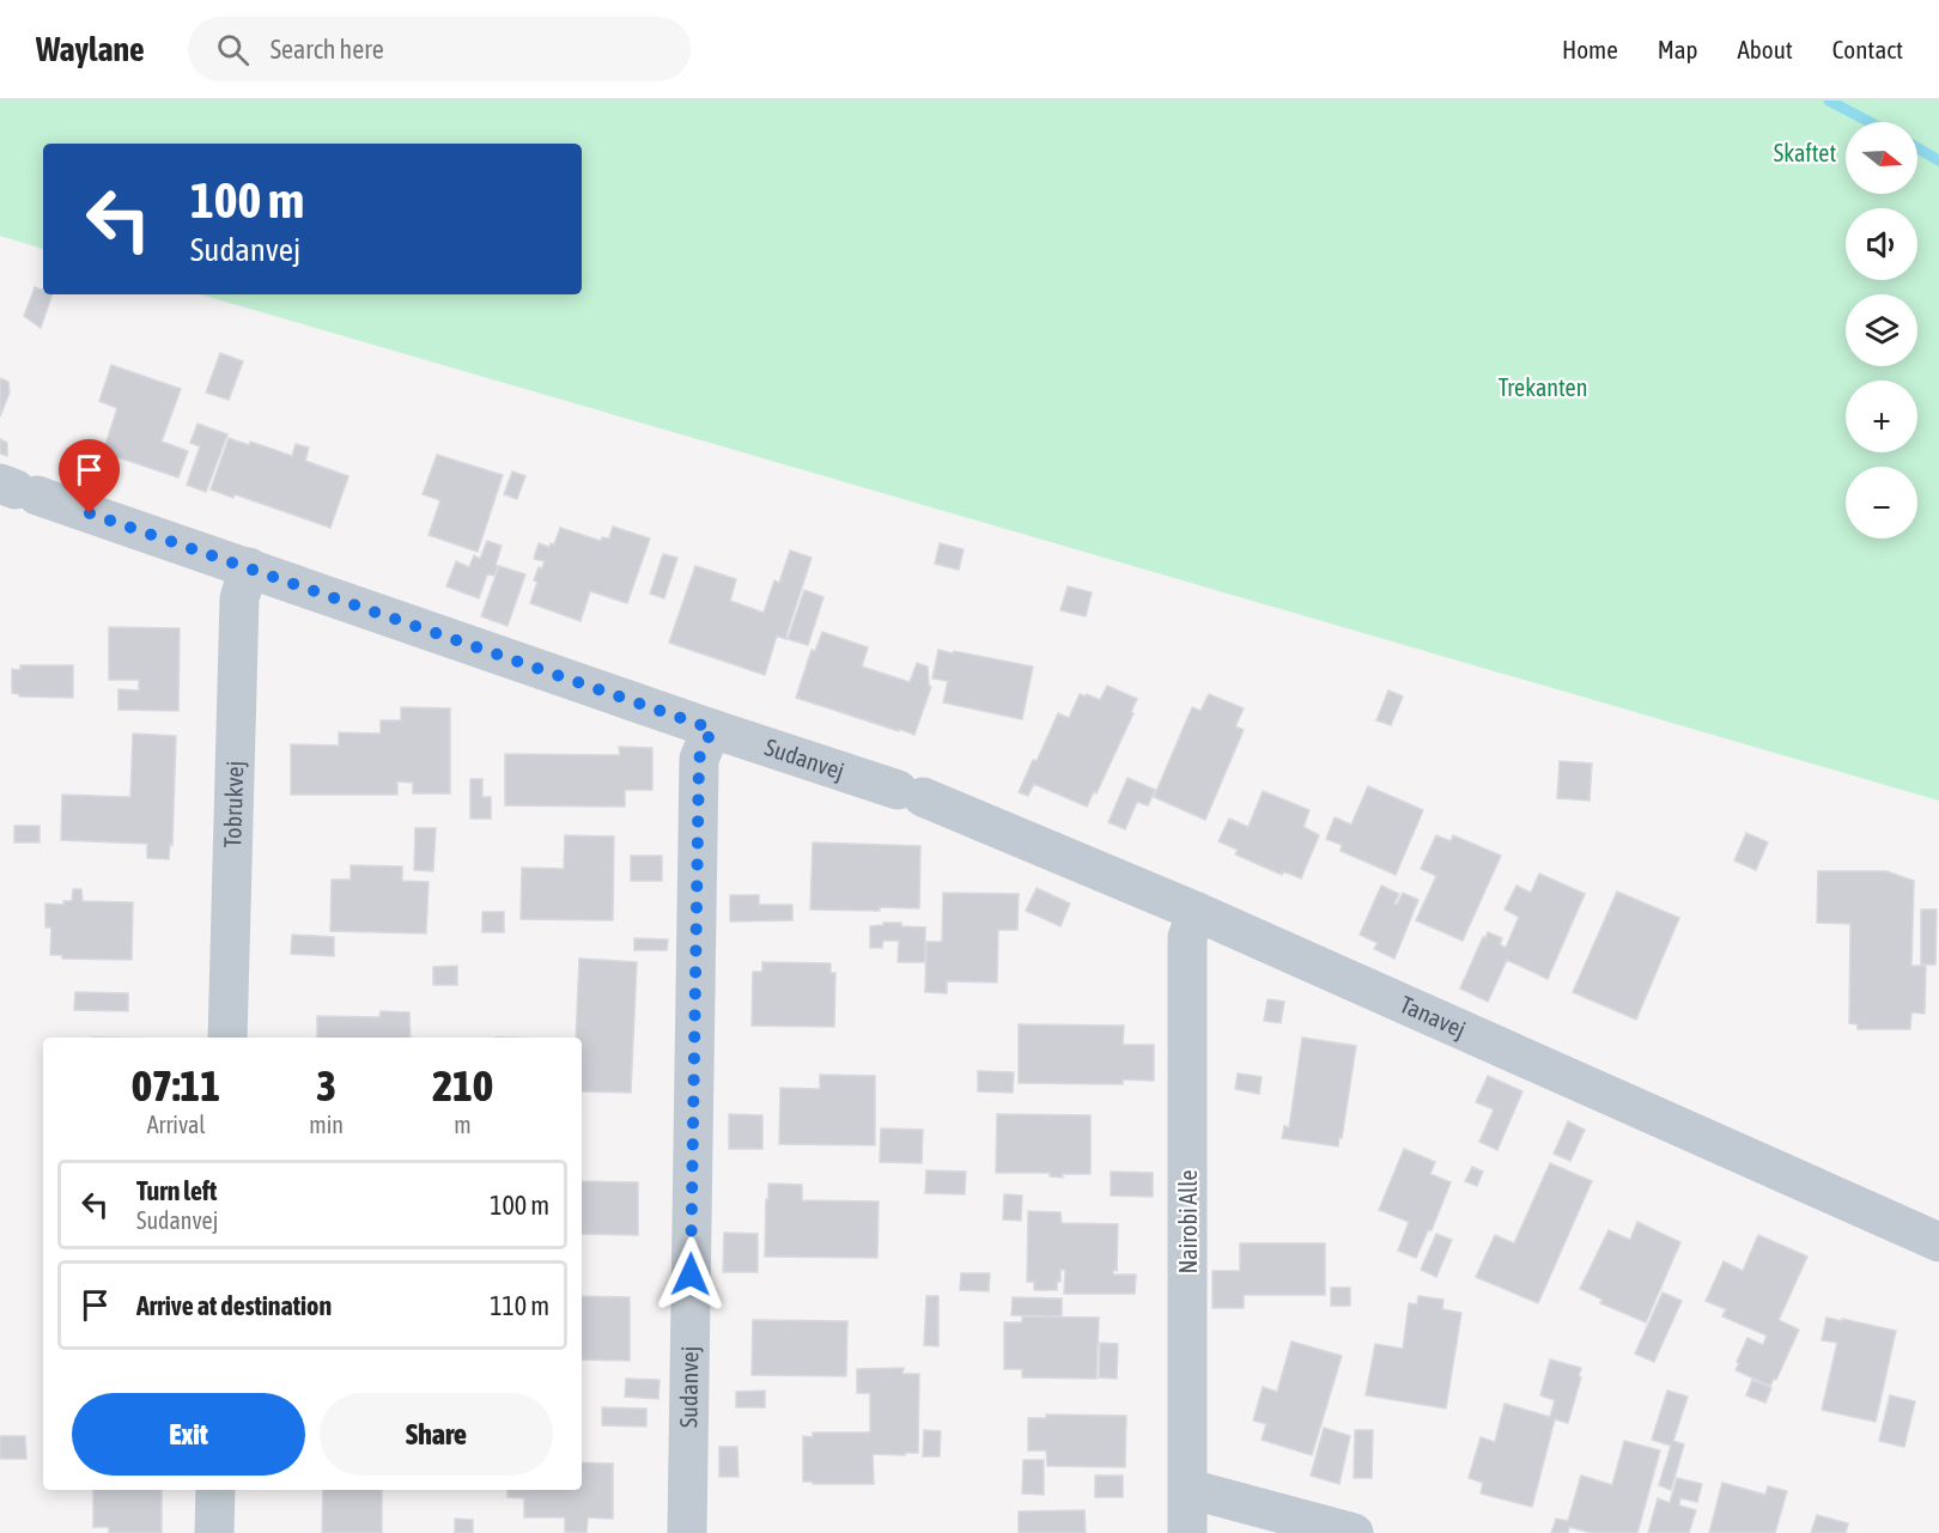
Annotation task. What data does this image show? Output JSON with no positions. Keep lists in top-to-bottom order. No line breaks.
{"streets":{"street":["Sudanvej","Tobrukvej","Tanavej","Nairobi Alle"]},"crossings":[["Sudanvej","Tobrukvej"],["Sudanvej","Tanavej"],["Tanavej","Nairobi Alle"]],"parks":["Skaftet","Trekanten"],"north":"right","page":{"header":"Waylane","search":"Search here","nav":["Home","Map","About","Contact"],"map_buttons":["+","−"],"turn":["100 m","Sudanvej"],"eta":["07:11","Arrival","3","min","210","m"],"list":[{"name":"Turn left","note":"Sudanvej","value":"100 m"},{"name":"Arrive at destination","value":"110 m"}],"buttons":["Exit","Share"]}}
